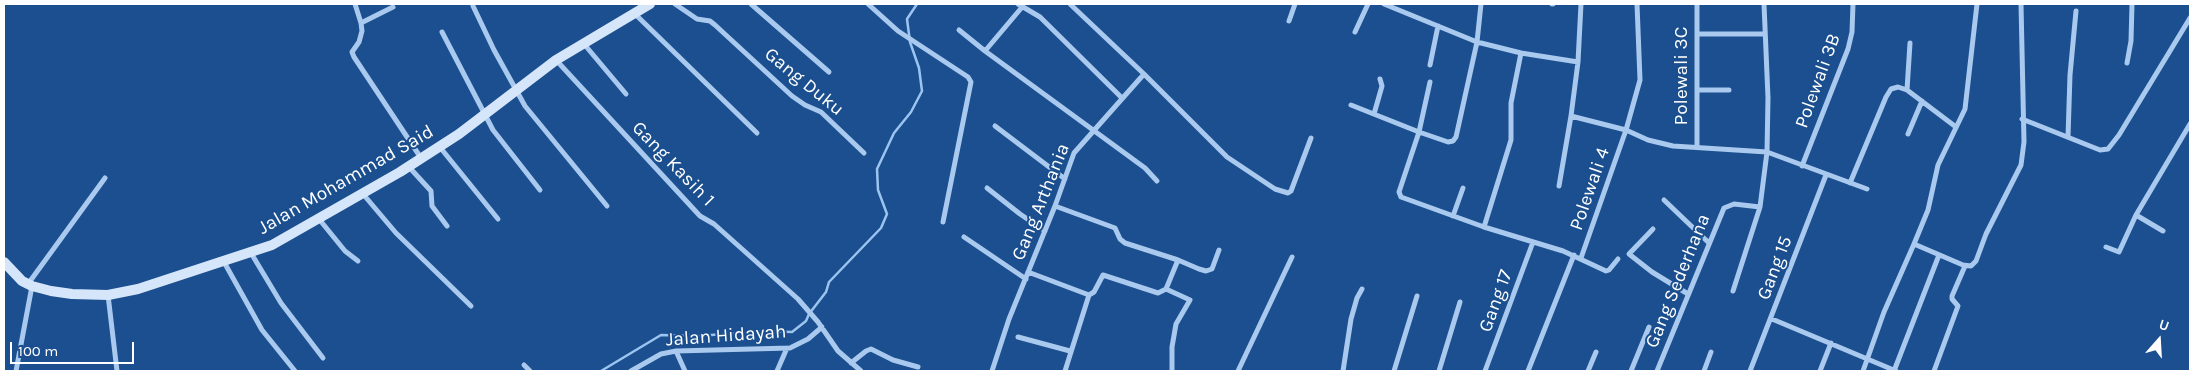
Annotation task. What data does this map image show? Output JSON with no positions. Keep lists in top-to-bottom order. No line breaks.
{"streets":{"street":["Polewali 3C","Polewali 3B","Gang Duku","Gang Kasih 1","Jalan Mohammad Said","Polewali 4","Gang Arthania","Gang 15","Gang Sederhana","Gang 17","Jalan Hidayah"]},"crossings":[["Gang Kasih 1","Jalan Mohammad Said"],["Gang Kasih 1","Jalan Hidayah"]],"scale_bar":"100 m","north":"top"}
